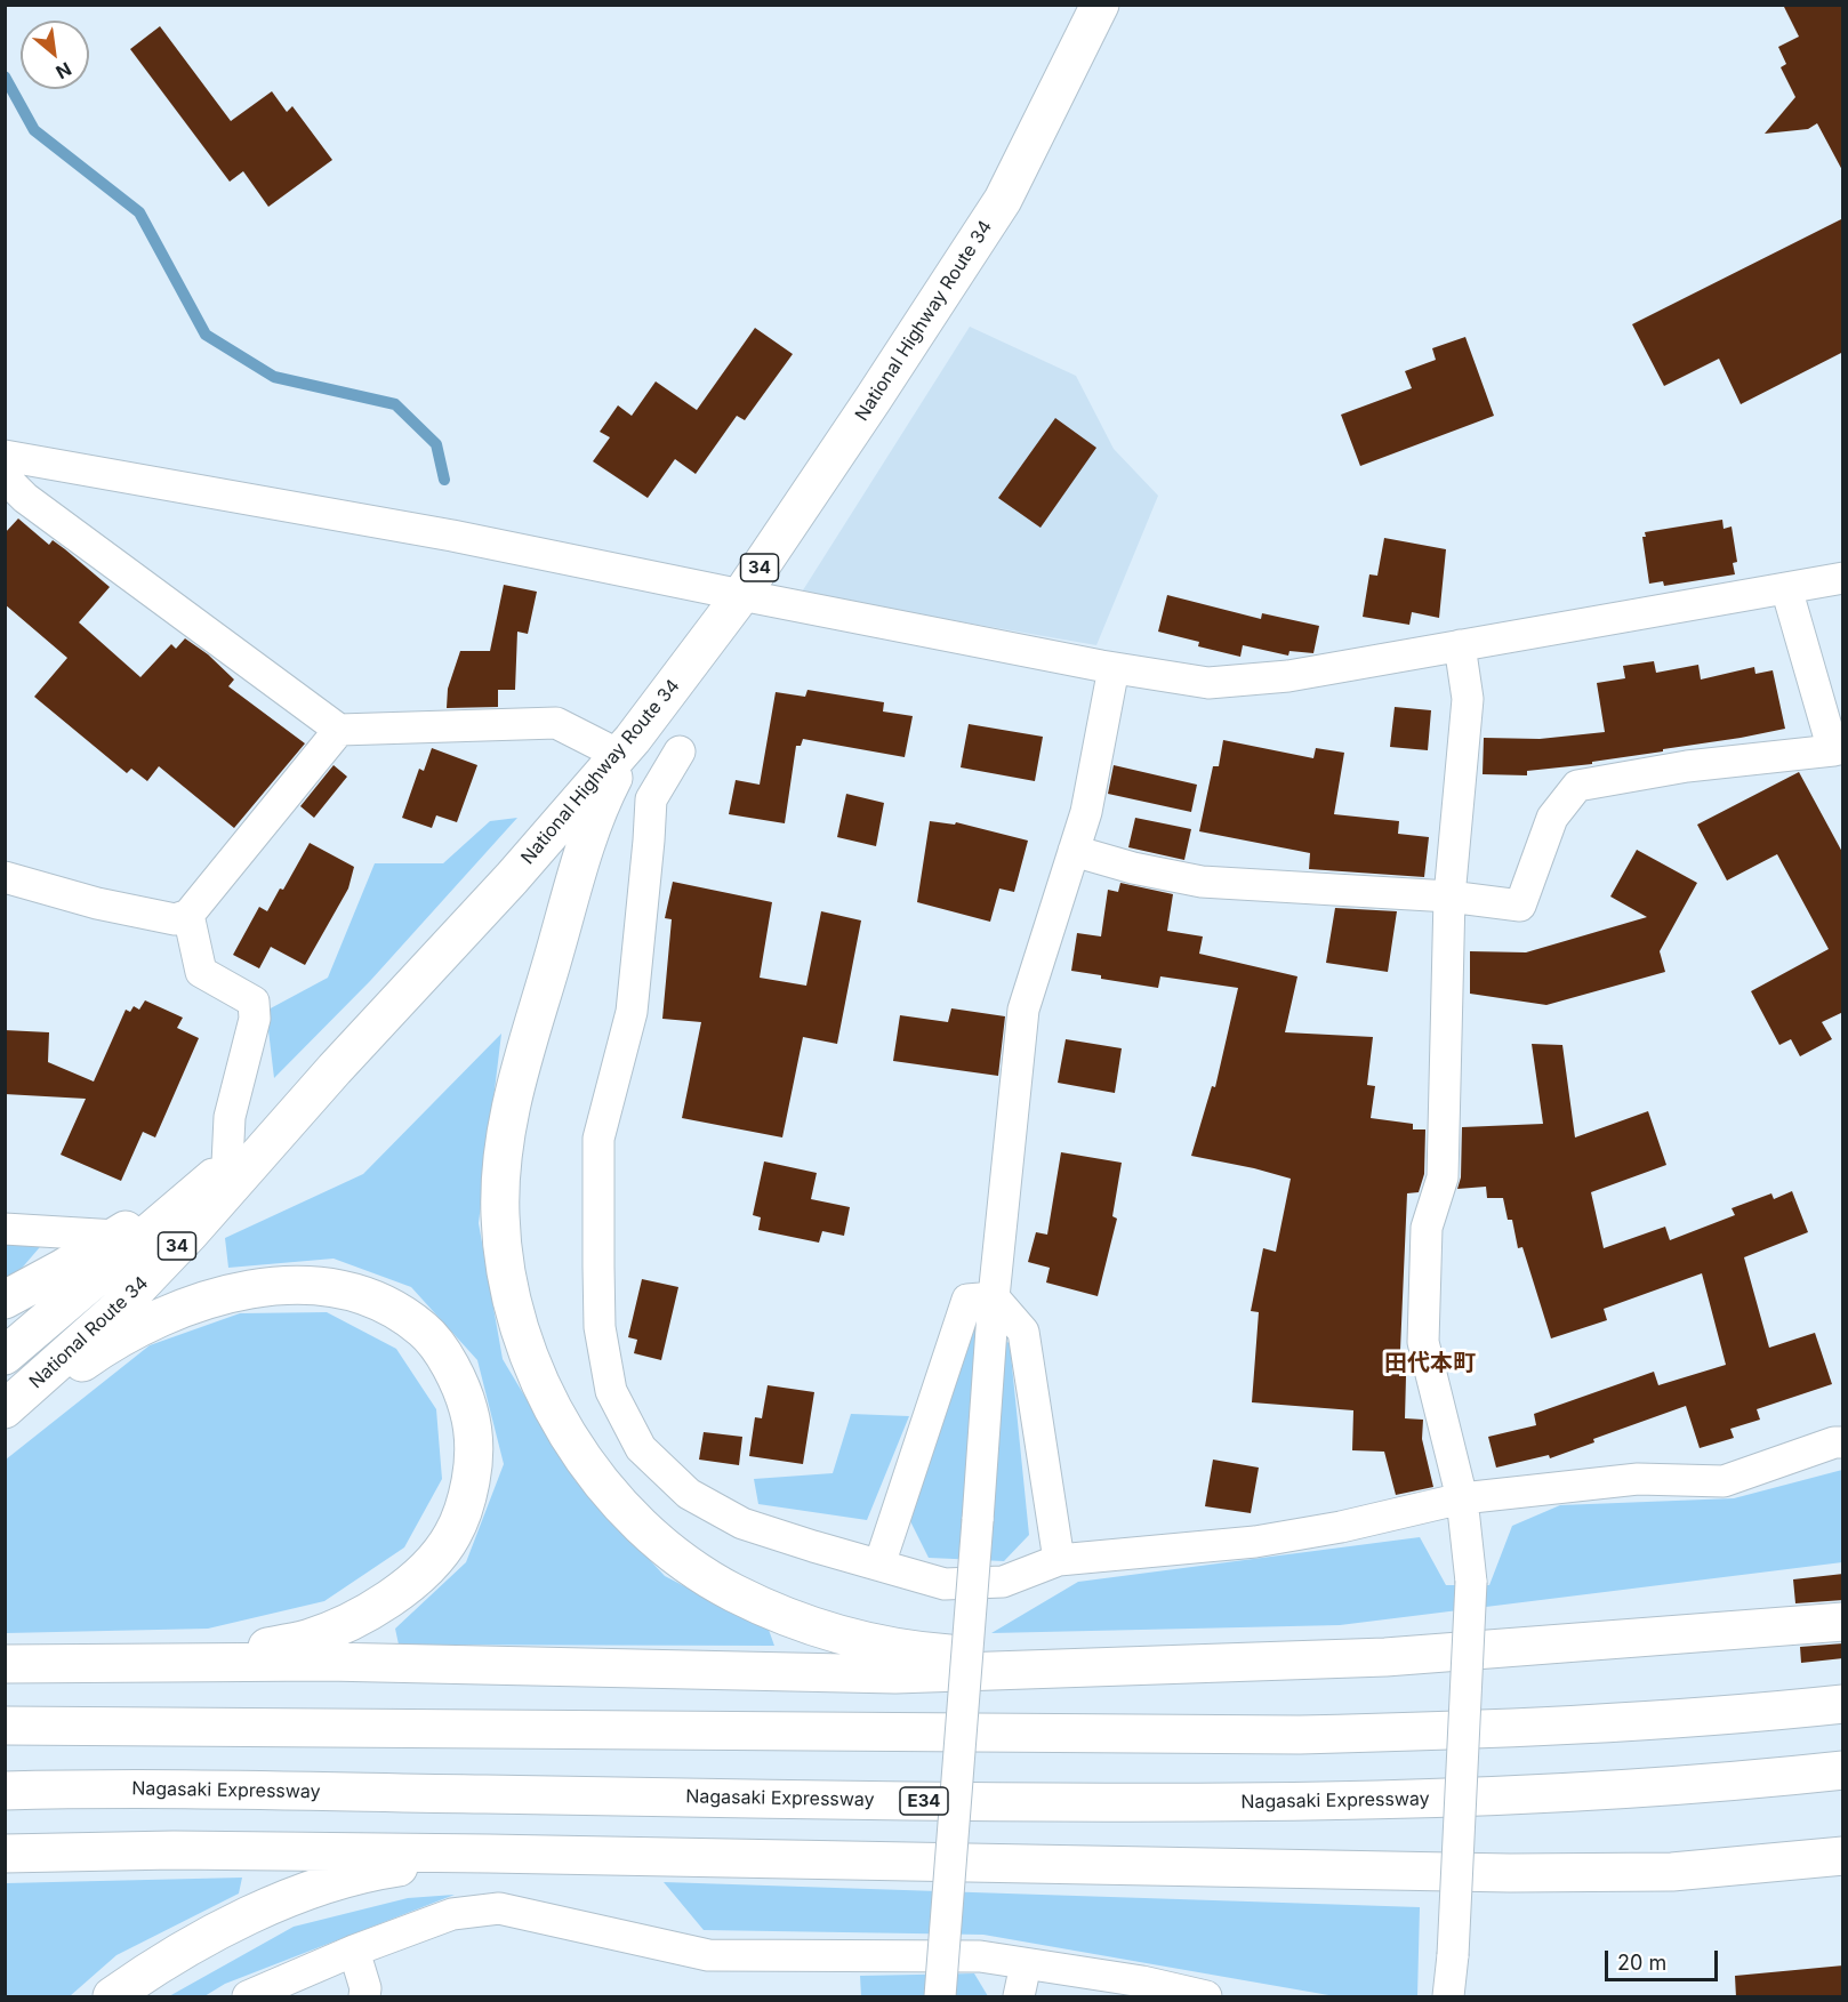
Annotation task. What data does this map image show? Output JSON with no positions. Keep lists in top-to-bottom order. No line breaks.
{"streets":{"highway":["National Highway Route 34","34","National Route 34","Nagasaki Expressway","E34"]},"crossings":[["National Highway Route 34","National Route 34"]],"districts":["田代本町"],"scale_bar":"20 m","north":"bottom right"}
